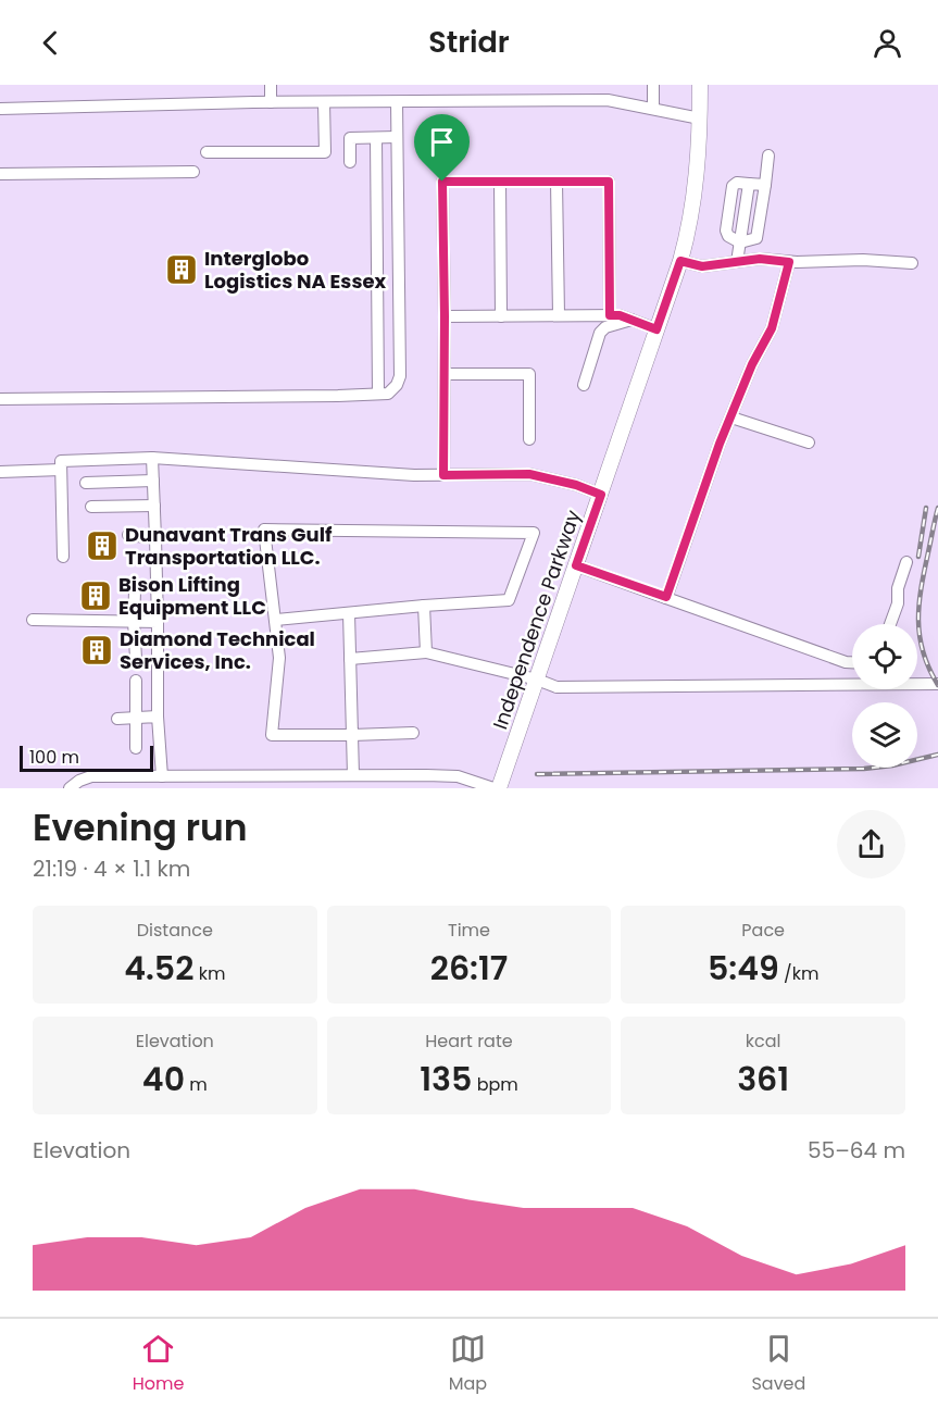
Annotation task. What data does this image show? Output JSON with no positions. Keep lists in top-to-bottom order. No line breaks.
{"streets":{"main road":["Independence Parkway"]},"places":{"building":["Interglobo Logistics NA Essex","Dunavant Trans Gulf Transportation LLC.","Bison Lifting Equipment LLC","Diamond Technical Services, Inc."]},"scale_bar":"100 m","page":{"header":"Stridr","scale":"100 m","heading":["Evening run","21:19 · 4 × 1.1 km"],"stats":[["Distance","4.52 km"],["Time","26:17"],["Pace","5:49 /km"],["Elevation","40 m"],["Heart rate","135 bpm"],["kcal","361"]],"chart":["Elevation","55–64 m"],"tabs":["Home","Map","Saved"]}}
